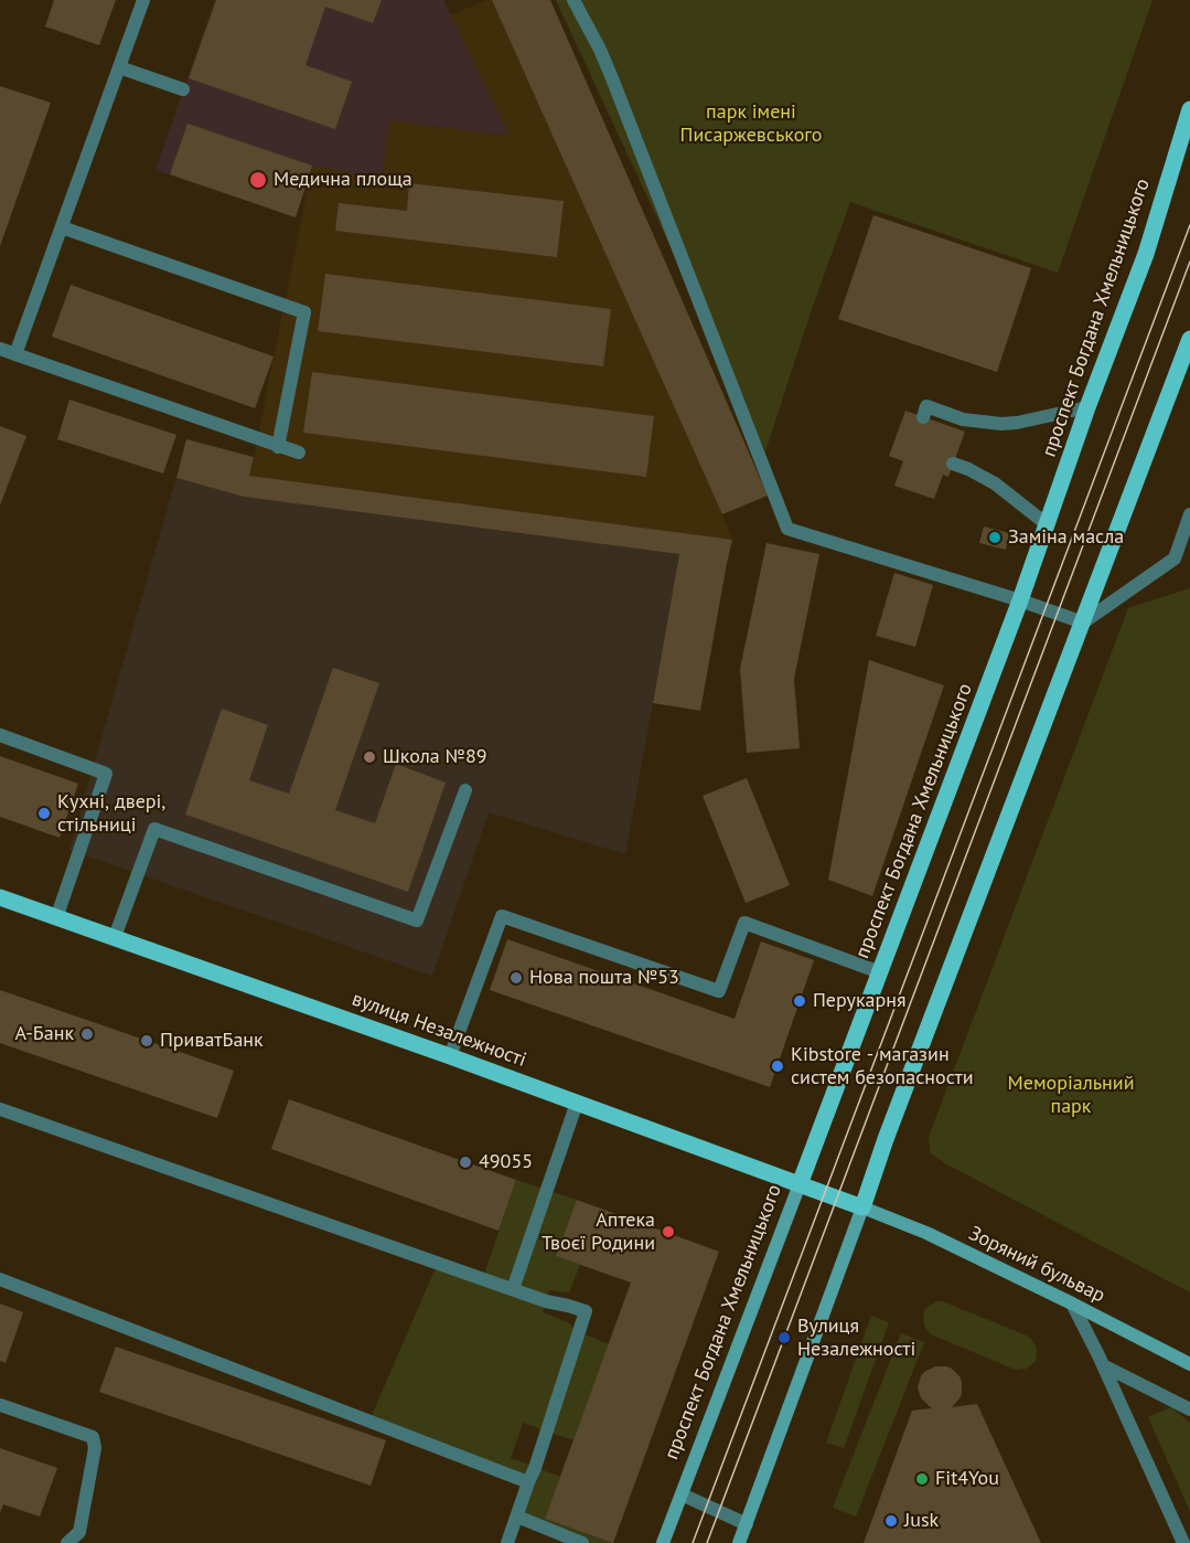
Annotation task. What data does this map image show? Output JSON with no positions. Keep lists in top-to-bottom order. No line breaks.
{"streets":{"main road":["проспект Богдана Хмельницького","вулиця Незалежності","Зоряний бульвар"]},"crossings":[["проспект Богдана Хмельницького","вулиця Незалежності"],["вулиця Незалежності","Зоряний бульвар"]],"parks":["парк імені Писаржевського","Меморіальний парк"],"places":["Медична площа","Заміна масла","Школа №89","Кухні, двері, стільниці","Нова пошта №53","Перукарня","А-Банк","ПриватБанк","Kibstore - магазин систем безопасности","49055","Аптека Твоєї Родини","Вулиця Незалежності","Fit4You","Jusk"]}
